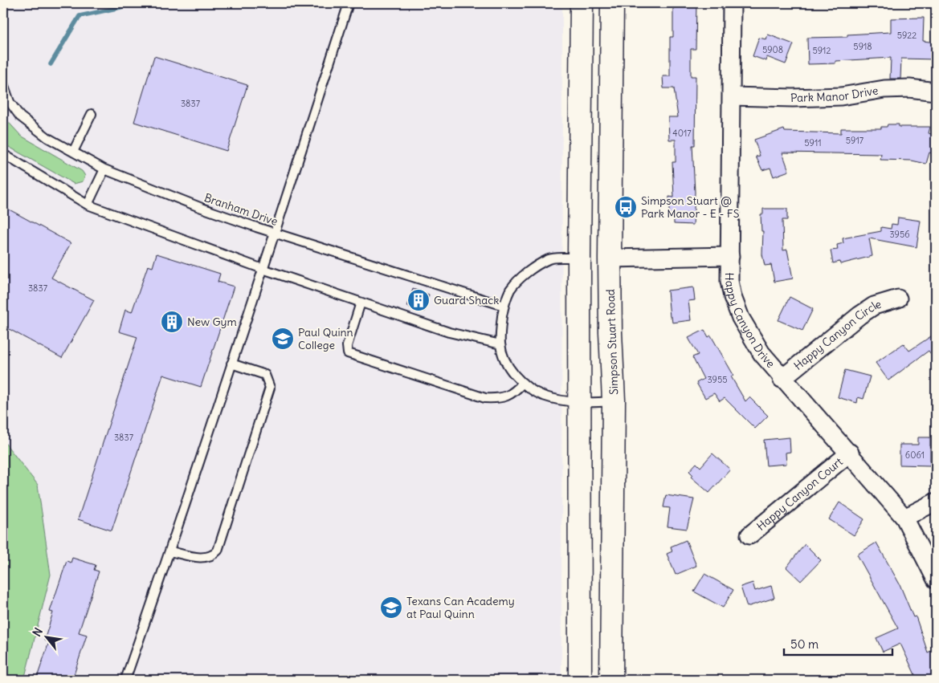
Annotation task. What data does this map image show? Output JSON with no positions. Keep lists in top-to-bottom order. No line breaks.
{"streets":{"main road":["Simpson Stuart Road"],"street":["Park Manor Drive","Happy Canyon Drive","Happy Canyon Circle","Happy Canyon Court"],"lane":["Branham Drive"]},"crossings":[["Park Manor Drive","Happy Canyon Drive"],["Happy Canyon Drive","Happy Canyon Circle"],["Happy Canyon Drive","Happy Canyon Court"]],"places":{"bus stop":["Simpson Stuart @ Park Manor - E - FS"],"building":["Guard Shack","New Gym"],"school or university":["Paul Quinn College","Texans Can Academy at Paul Quinn"]},"house_numbers":["5922","5918","5908","5912","3837","4017","5917","5911","3956","3837","3955","3837","6061"],"scale_bar":"50 m","north":"top left"}
